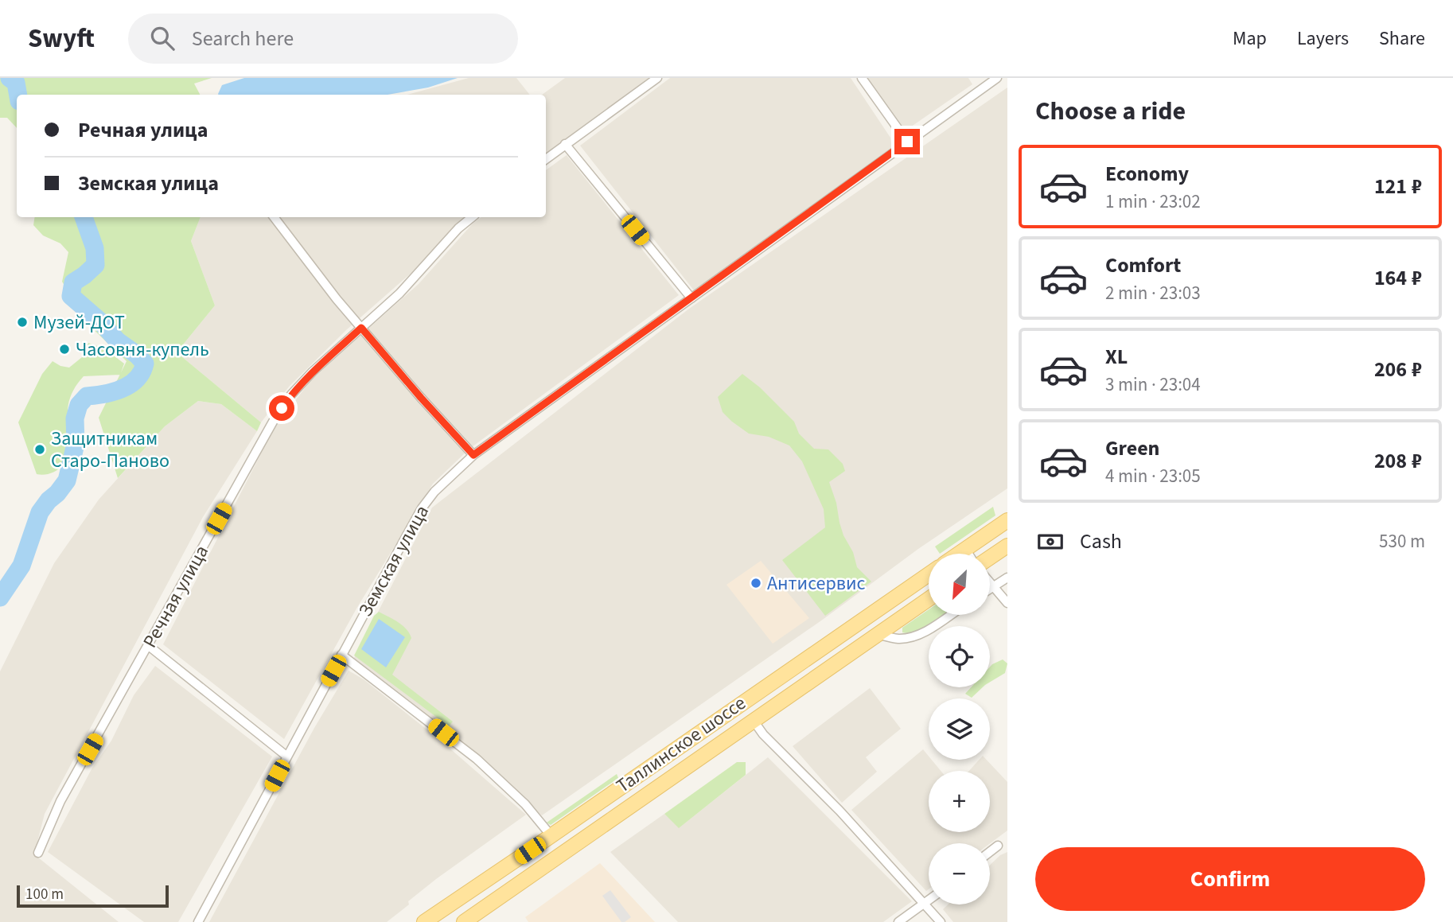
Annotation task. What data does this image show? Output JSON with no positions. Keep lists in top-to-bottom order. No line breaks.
{"streets":{"main road":["Таллинское шоссе"],"street":["Земская улица","Речная улица"]},"places":["Музей-ДОТ","Часовня-купель","Защитникам Старо-Паново","Антисервис"],"scale_bar":"100 m","north":"bottom left","page":{"header":"Swyft","search":"Search here","nav":["Map","Layers","Share"],"heading":"Choose a ride","banner":["Речная улица","Земская улица"],"list":[{"name":"Economy","note":"1 min · 23:02","value":"121 ₽"},{"name":"Comfort","note":"2 min · 23:03","value":"164 ₽"},{"name":"XL","note":"3 min · 23:04","value":"206 ₽"},{"name":"Green","note":"4 min · 23:05","value":"208 ₽"}],"pay":["Cash","530 m"],"map_buttons":["+","−"],"buttons":"Confirm","scale":"100 m"}}
